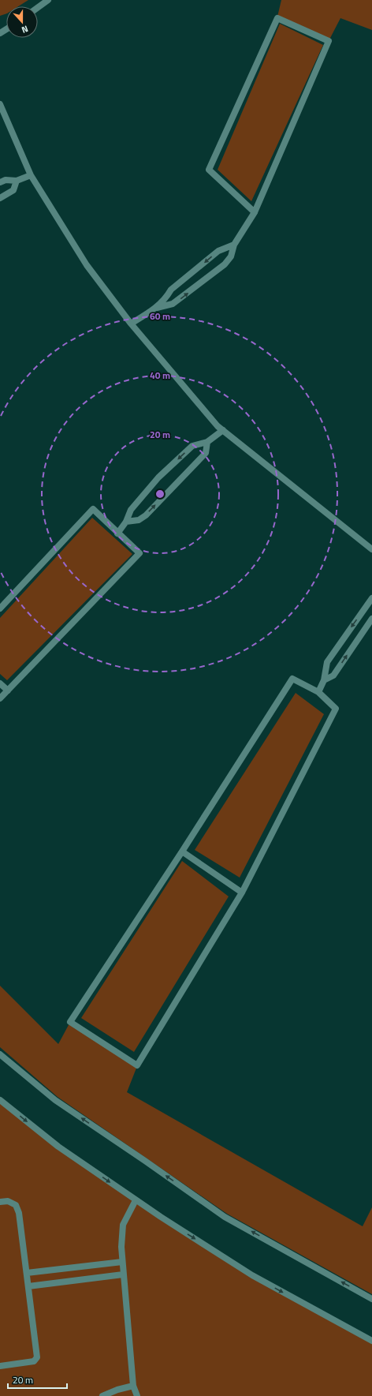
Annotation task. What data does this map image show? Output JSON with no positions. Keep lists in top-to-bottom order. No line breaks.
{"scale_bar":"20 m","north":"bottom","rings":["60 m","40 m","20 m"]}
